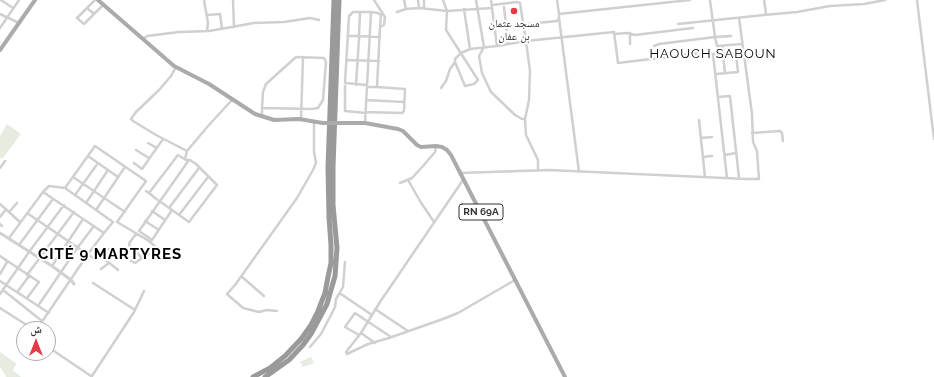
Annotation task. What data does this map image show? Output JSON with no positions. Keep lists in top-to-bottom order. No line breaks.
{"streets":{"main road":["RN 69A"]},"districts":["HAOUCH SABOUN","CITÉ 9 MARTYRES"],"places":["مسجد عثمان بن عفان"],"north":"top"}
